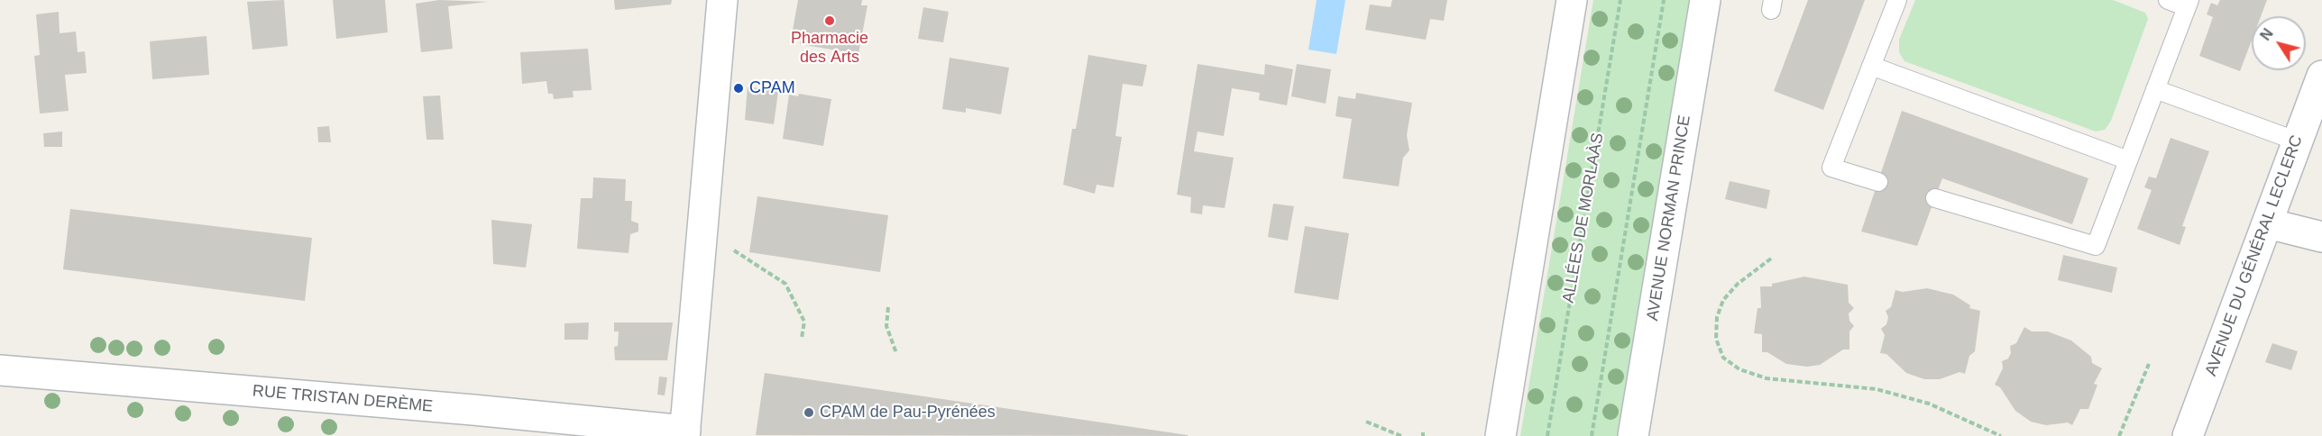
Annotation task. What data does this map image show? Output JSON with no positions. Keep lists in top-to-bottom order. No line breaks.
{"streets":{"street":["AVENUE NORMAN PRINCE","AVENUE DU GÉNÉRAL LECLERC","RUE TRISTAN DERÈME"],"path":["ALLÉES DE MORLAÀS"]},"places":["Pharmacie des Arts","CPAM","CPAM de Pau-Pyrénées"],"north":"top left"}
